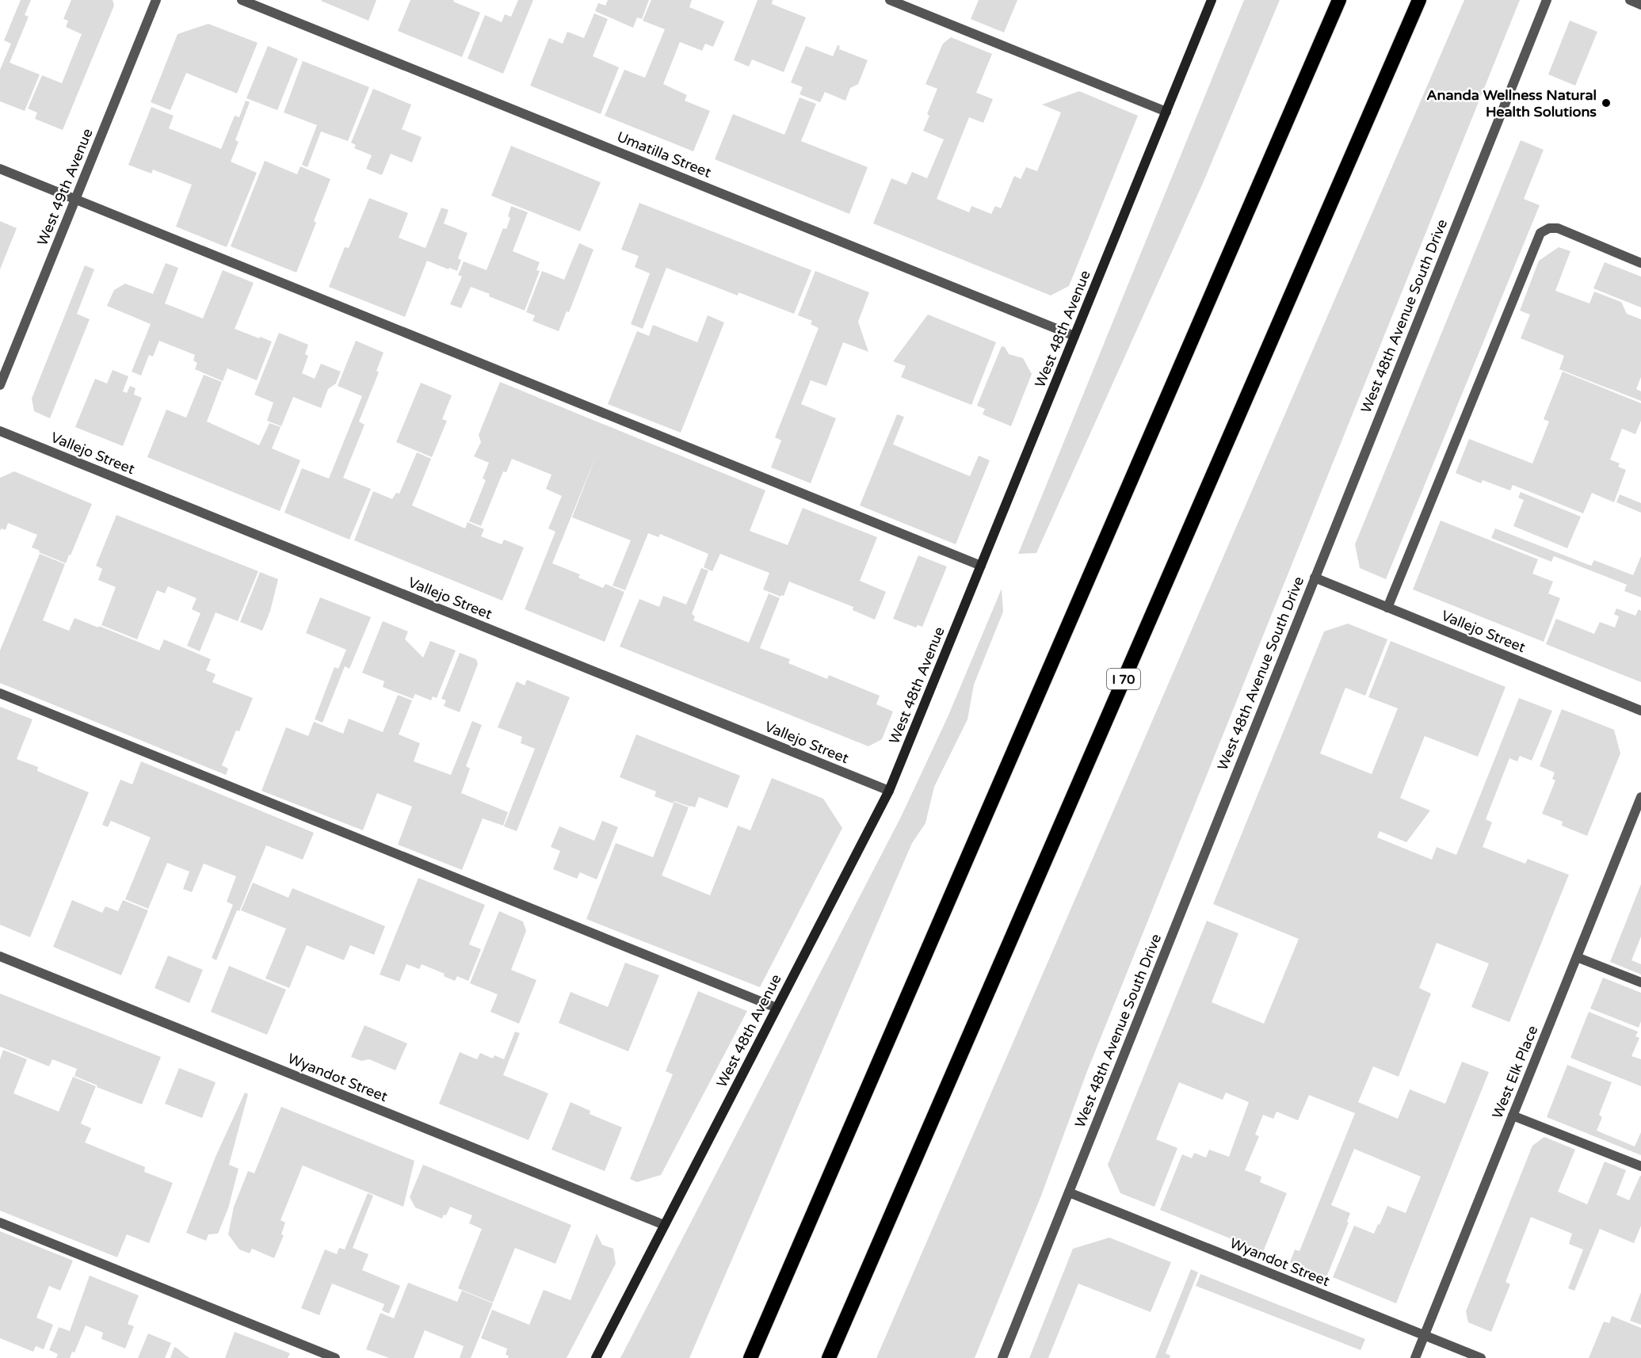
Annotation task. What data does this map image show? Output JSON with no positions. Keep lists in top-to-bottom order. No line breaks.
{"streets":{"highway":["I 70"],"street":["Umatilla Street","West 49th Avenue","West 48th Avenue South Drive","West 48th Avenue","Vallejo Street","West Elk Place","Wyandot Street"]},"crossings":[["Umatilla Street","West 48th Avenue"],["West 48th Avenue South Drive","Vallejo Street"],["West 48th Avenue South Drive","Wyandot Street"],["West 48th Avenue","Vallejo Street"],["West 48th Avenue","Wyandot Street"],["West Elk Place","Wyandot Street"]],"places":["Ananda Wellness Natural Health Solutions"]}
